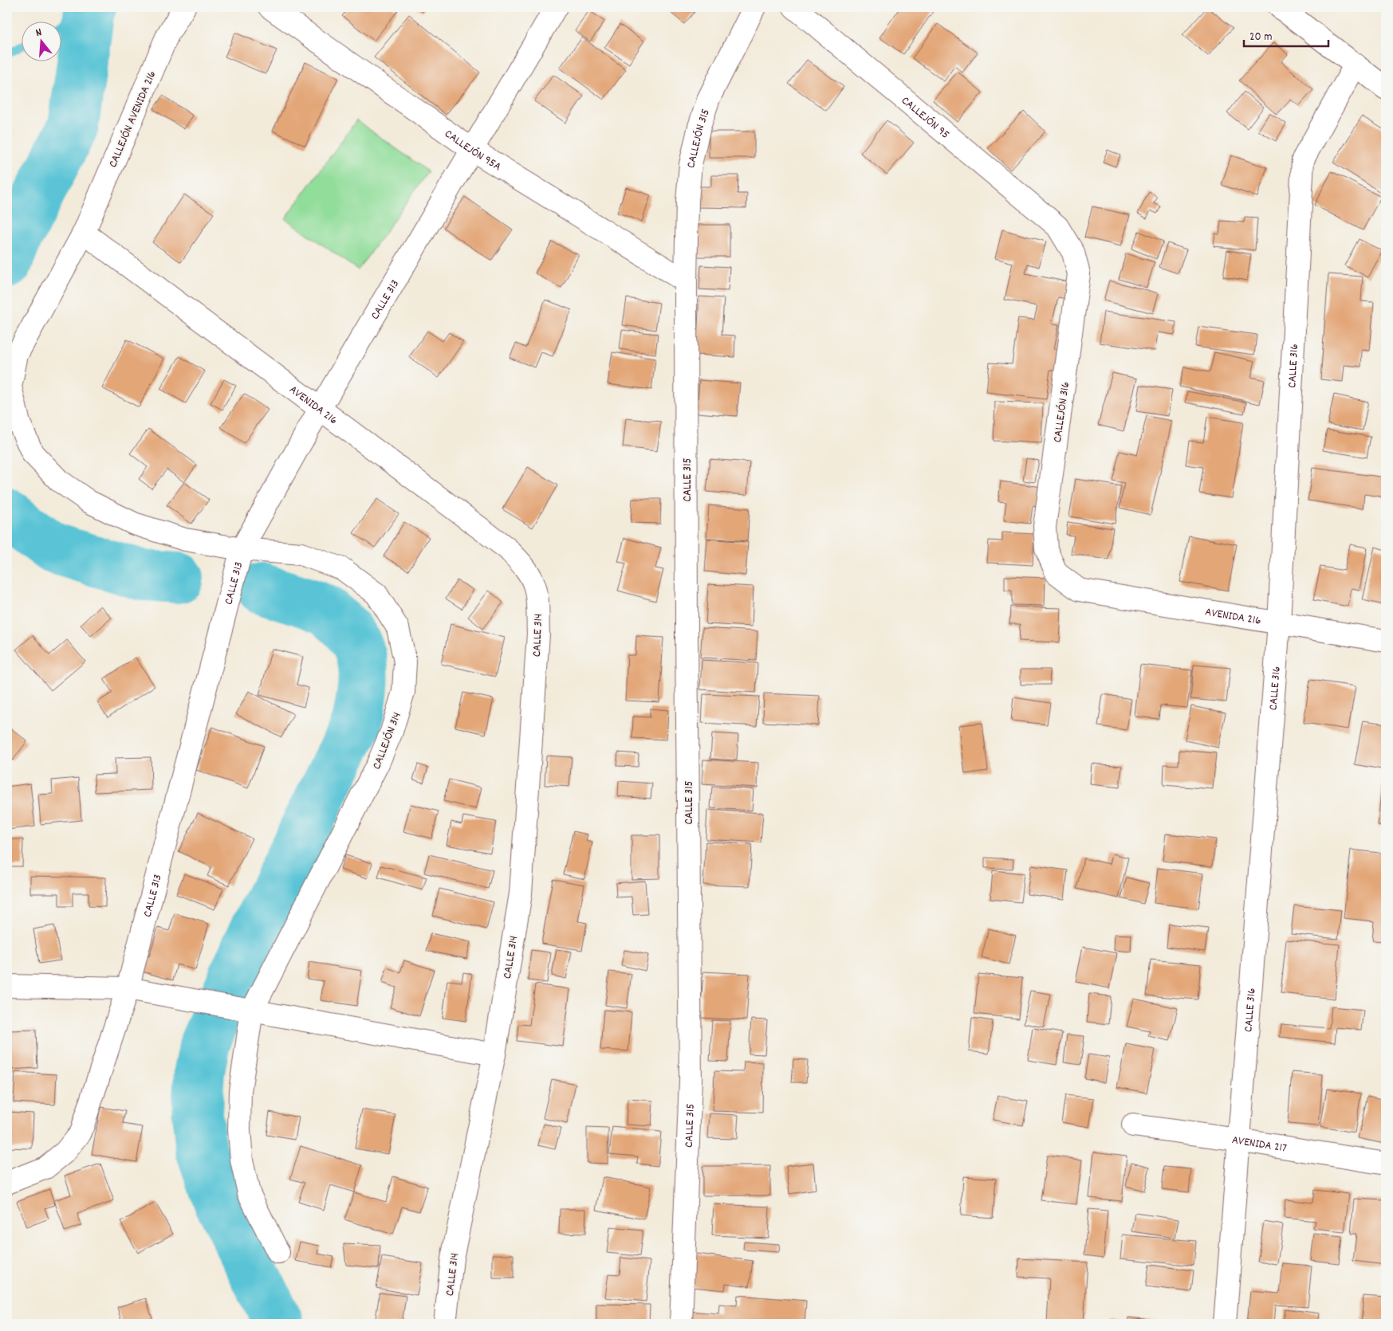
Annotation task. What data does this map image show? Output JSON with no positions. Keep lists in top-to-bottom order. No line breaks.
{"streets":{"street":["CALLEJÓN 95","CALLEJÓN AVENIDA 216","CALLEJÓN 315","CALLEJÓN 95A","CALLE 313","CALLE 316","AVENIDA 216","CALLEJÓN 316","CALLE 315","CALLE 314","CALLEJÓN 314","AVENIDA 217"]},"crossings":[["CALLEJÓN 95","CALLEJÓN 316"],["CALLEJÓN AVENIDA 216","CALLE 313"],["CALLEJÓN AVENIDA 216","AVENIDA 216"],["CALLEJÓN AVENIDA 216","CALLEJÓN 314"],["CALLEJÓN 315","CALLEJÓN 95A"],["CALLEJÓN 315","CALLE 315"],["CALLEJÓN 95A","CALLE 313"],["CALLEJÓN 95A","CALLE 315"],["CALLE 313","AVENIDA 216"],["CALLE 313","CALLEJÓN 314"],["CALLE 316","AVENIDA 216"],["CALLE 316","AVENIDA 217"],["AVENIDA 216","CALLEJÓN 316"],["AVENIDA 216","CALLE 314"]],"scale_bar":"20 m","north":"top"}
